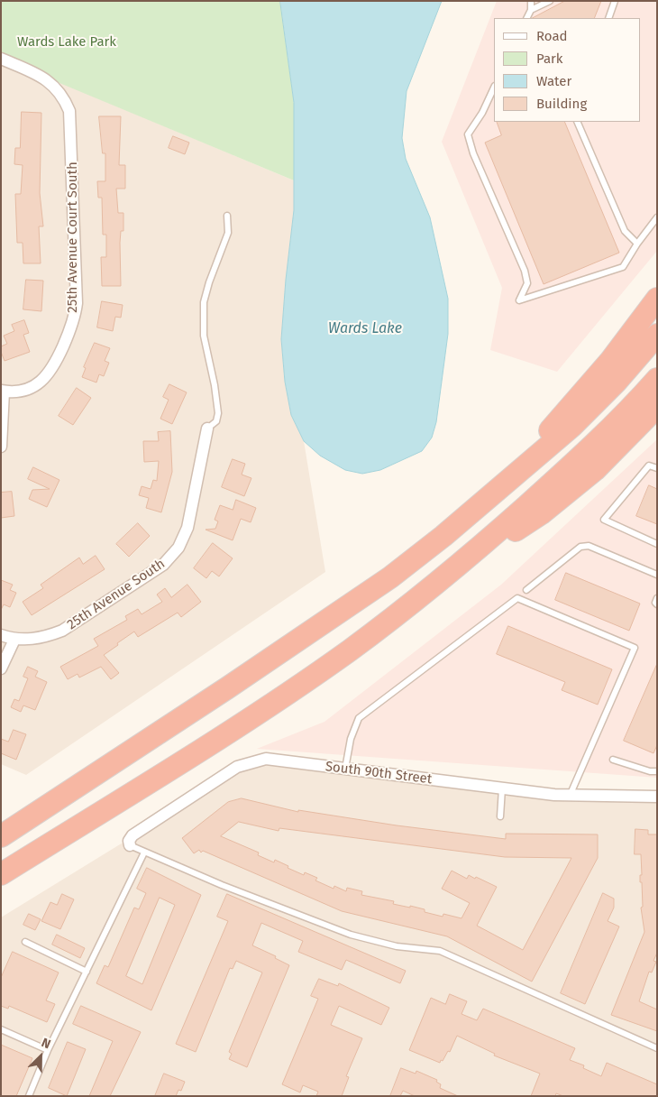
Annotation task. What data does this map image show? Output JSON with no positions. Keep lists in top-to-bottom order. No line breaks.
{"streets":{"street":["25th Avenue Court South","25th Avenue South","South 90th Street"]},"water":["Wards Lake"],"parks":["Wards Lake Park"],"legend":["Road","Park","Water","Building"],"north":"top right"}
